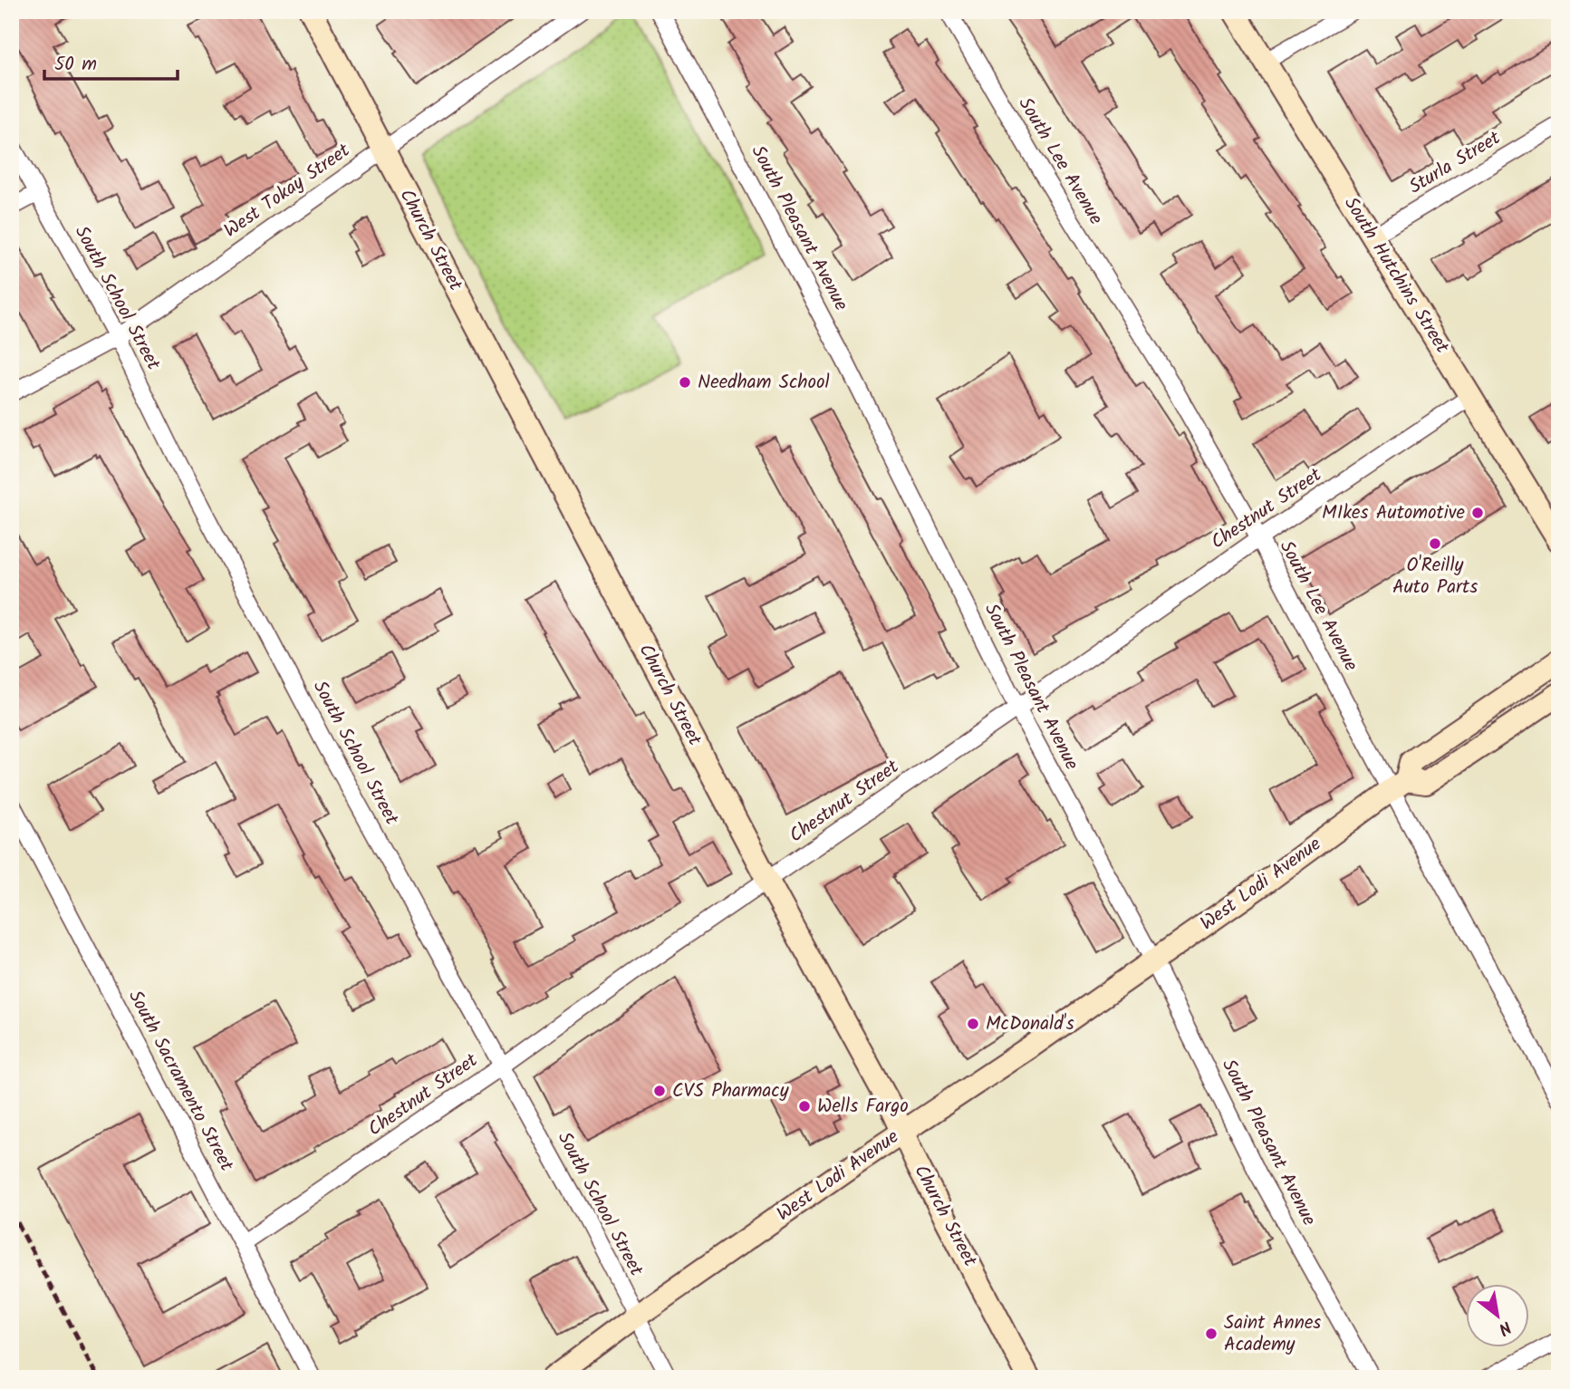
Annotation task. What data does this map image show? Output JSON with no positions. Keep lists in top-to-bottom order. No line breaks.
{"streets":{"main road":["Church Street","South Hutchins Street","West Lodi Avenue"],"street":["South Lee Avenue","Sturla Street","West Tokay Street","South Pleasant Avenue","South School Street","Chestnut Street","South Sacramento Street"]},"crossings":[["South Lee Avenue","Chestnut Street"],["South Lee Avenue","West Lodi Avenue"],["Sturla Street","South Hutchins Street"],["West Tokay Street","Church Street"],["West Tokay Street","South School Street"],["South Pleasant Avenue","Chestnut Street"],["South Pleasant Avenue","West Lodi Avenue"],["Church Street","Chestnut Street"],["Church Street","West Lodi Avenue"],["South Hutchins Street","Chestnut Street"],["South School Street","Chestnut Street"],["South School Street","West Lodi Avenue"],["Chestnut Street","South Sacramento Street"]],"places":["Needham School","MIkes Automotive","O'Reilly Auto Parts","McDonald's","CVS Pharmacy","Wells Fargo","Saint Annes Academy"],"scale_bar":"50 m","north":"bottom right"}
